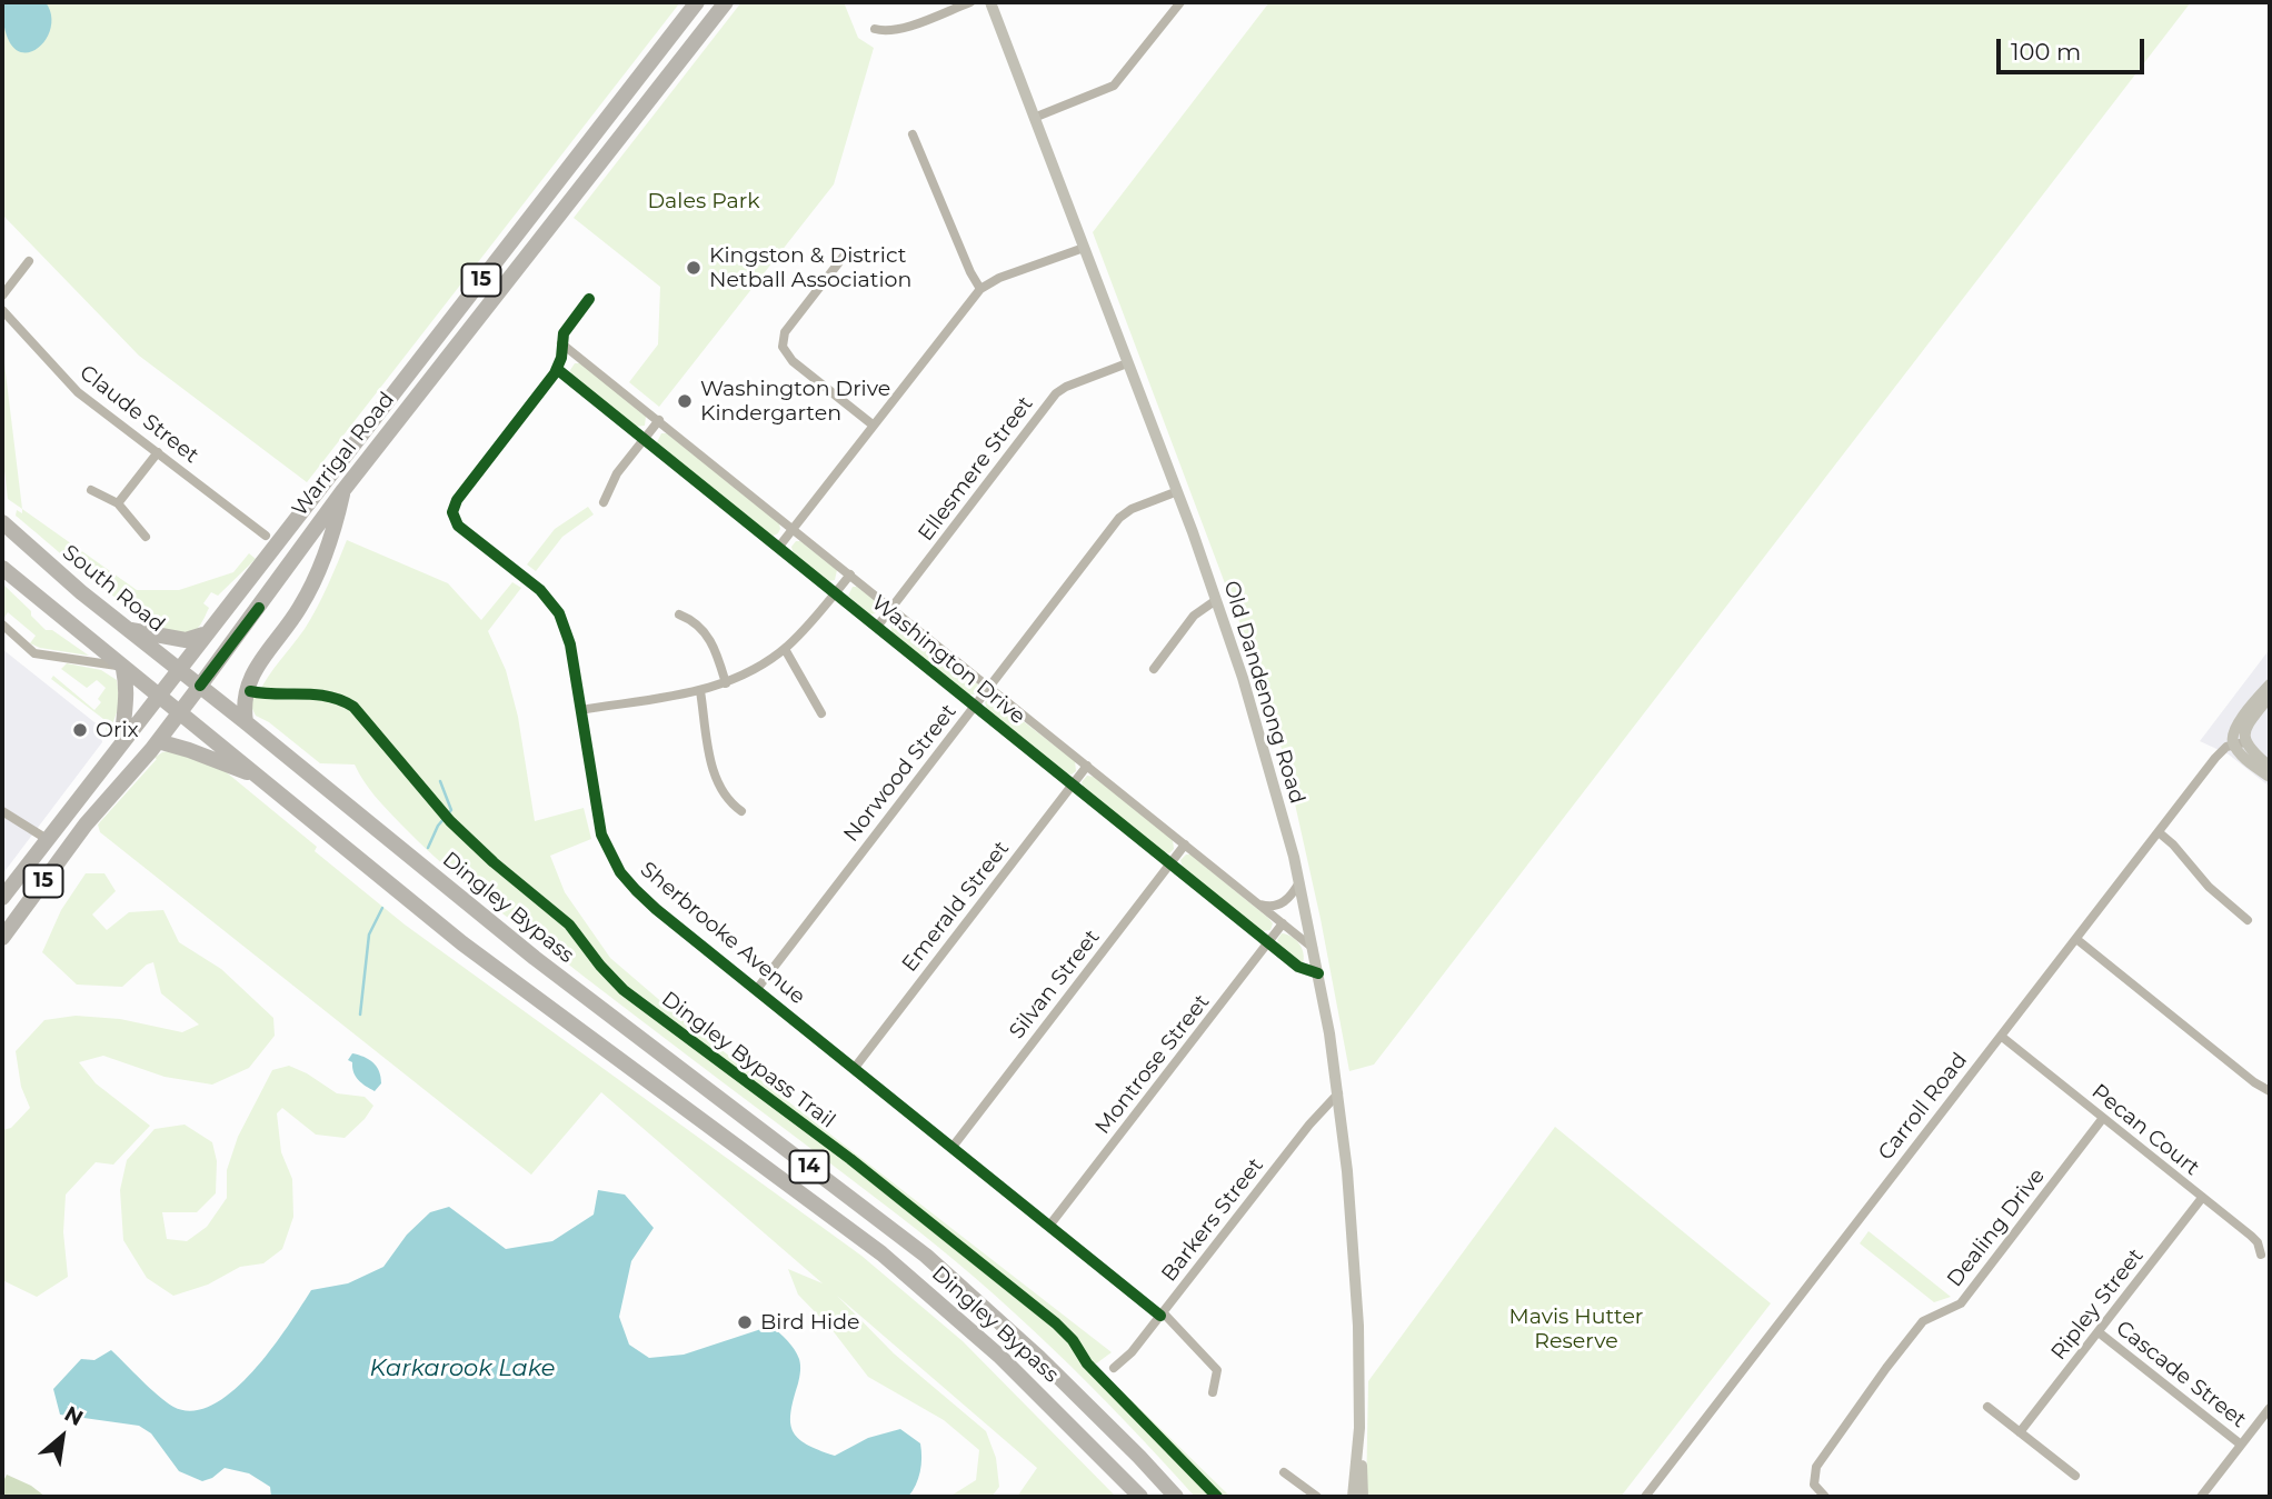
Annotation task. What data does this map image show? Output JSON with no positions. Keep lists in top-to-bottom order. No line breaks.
{"streets":{"highway":["15","Warrigal Road","South Road","Dingley Bypass","14"],"main road":["Old Dandenong Road","Carroll Road"],"street":["Claude Street","Ellesmere Street","Washington Drive","Norwood Street","Emerald Street","Sherbrooke Avenue","Silvan Street","Montrose Street","Pecan Court","Barkers Street","Dealing Drive","Ripley Street","Cascade Street"],"cycle path":["Dingley Bypass Trail"]},"crossings":[["Warrigal Road","South Road"],["Warrigal Road","Dingley Bypass"],["Warrigal Road","14"],["Ellesmere Street","Washington Drive"],["Ellesmere Street","Old Dandenong Road"],["South Road","Dingley Bypass"],["Washington Drive","Old Dandenong Road"],["Washington Drive","Norwood Street"],["Washington Drive","Emerald Street"],["Washington Drive","Sherbrooke Avenue"],["Washington Drive","Silvan Street"],["Washington Drive","Montrose Street"],["Old Dandenong Road","Norwood Street"],["Old Dandenong Road","Barkers Street"],["Norwood Street","Sherbrooke Avenue"],["Emerald Street","Sherbrooke Avenue"],["Dingley Bypass","14"],["Sherbrooke Avenue","Silvan Street"],["Sherbrooke Avenue","Montrose Street"],["Sherbrooke Avenue","Barkers Street"],["Carroll Road","Pecan Court"],["Pecan Court","Dealing Drive"],["Pecan Court","Ripley Street"],["Ripley Street","Cascade Street"]],"water":["Karkarook Lake"],"parks":["Dales Park","Mavis Hutter Reserve"],"places":["Kingston & District Netball Association","Washington Drive Kindergarten","Orix","Bird Hide"],"scale_bar":"100 m","north":"top right"}
